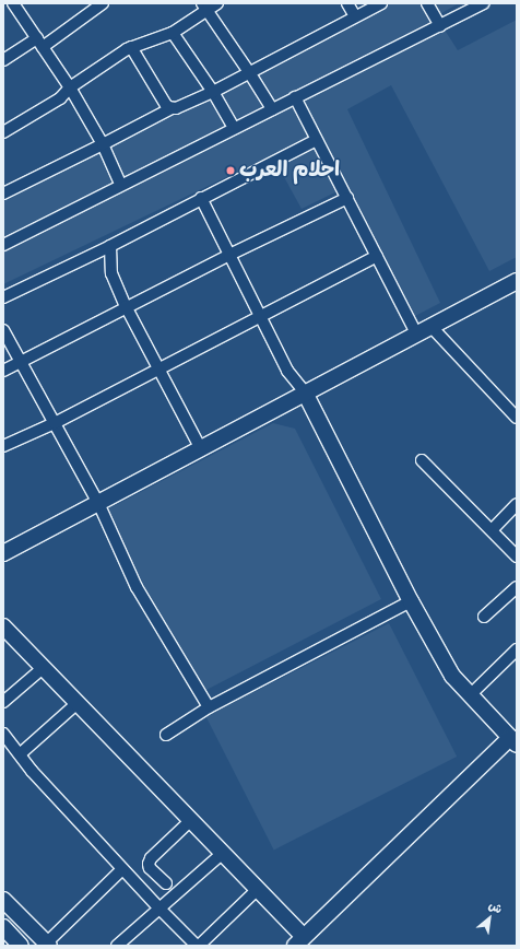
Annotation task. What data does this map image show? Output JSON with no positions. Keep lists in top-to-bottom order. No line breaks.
{"places":["احلام العرب"],"north":"top right"}
